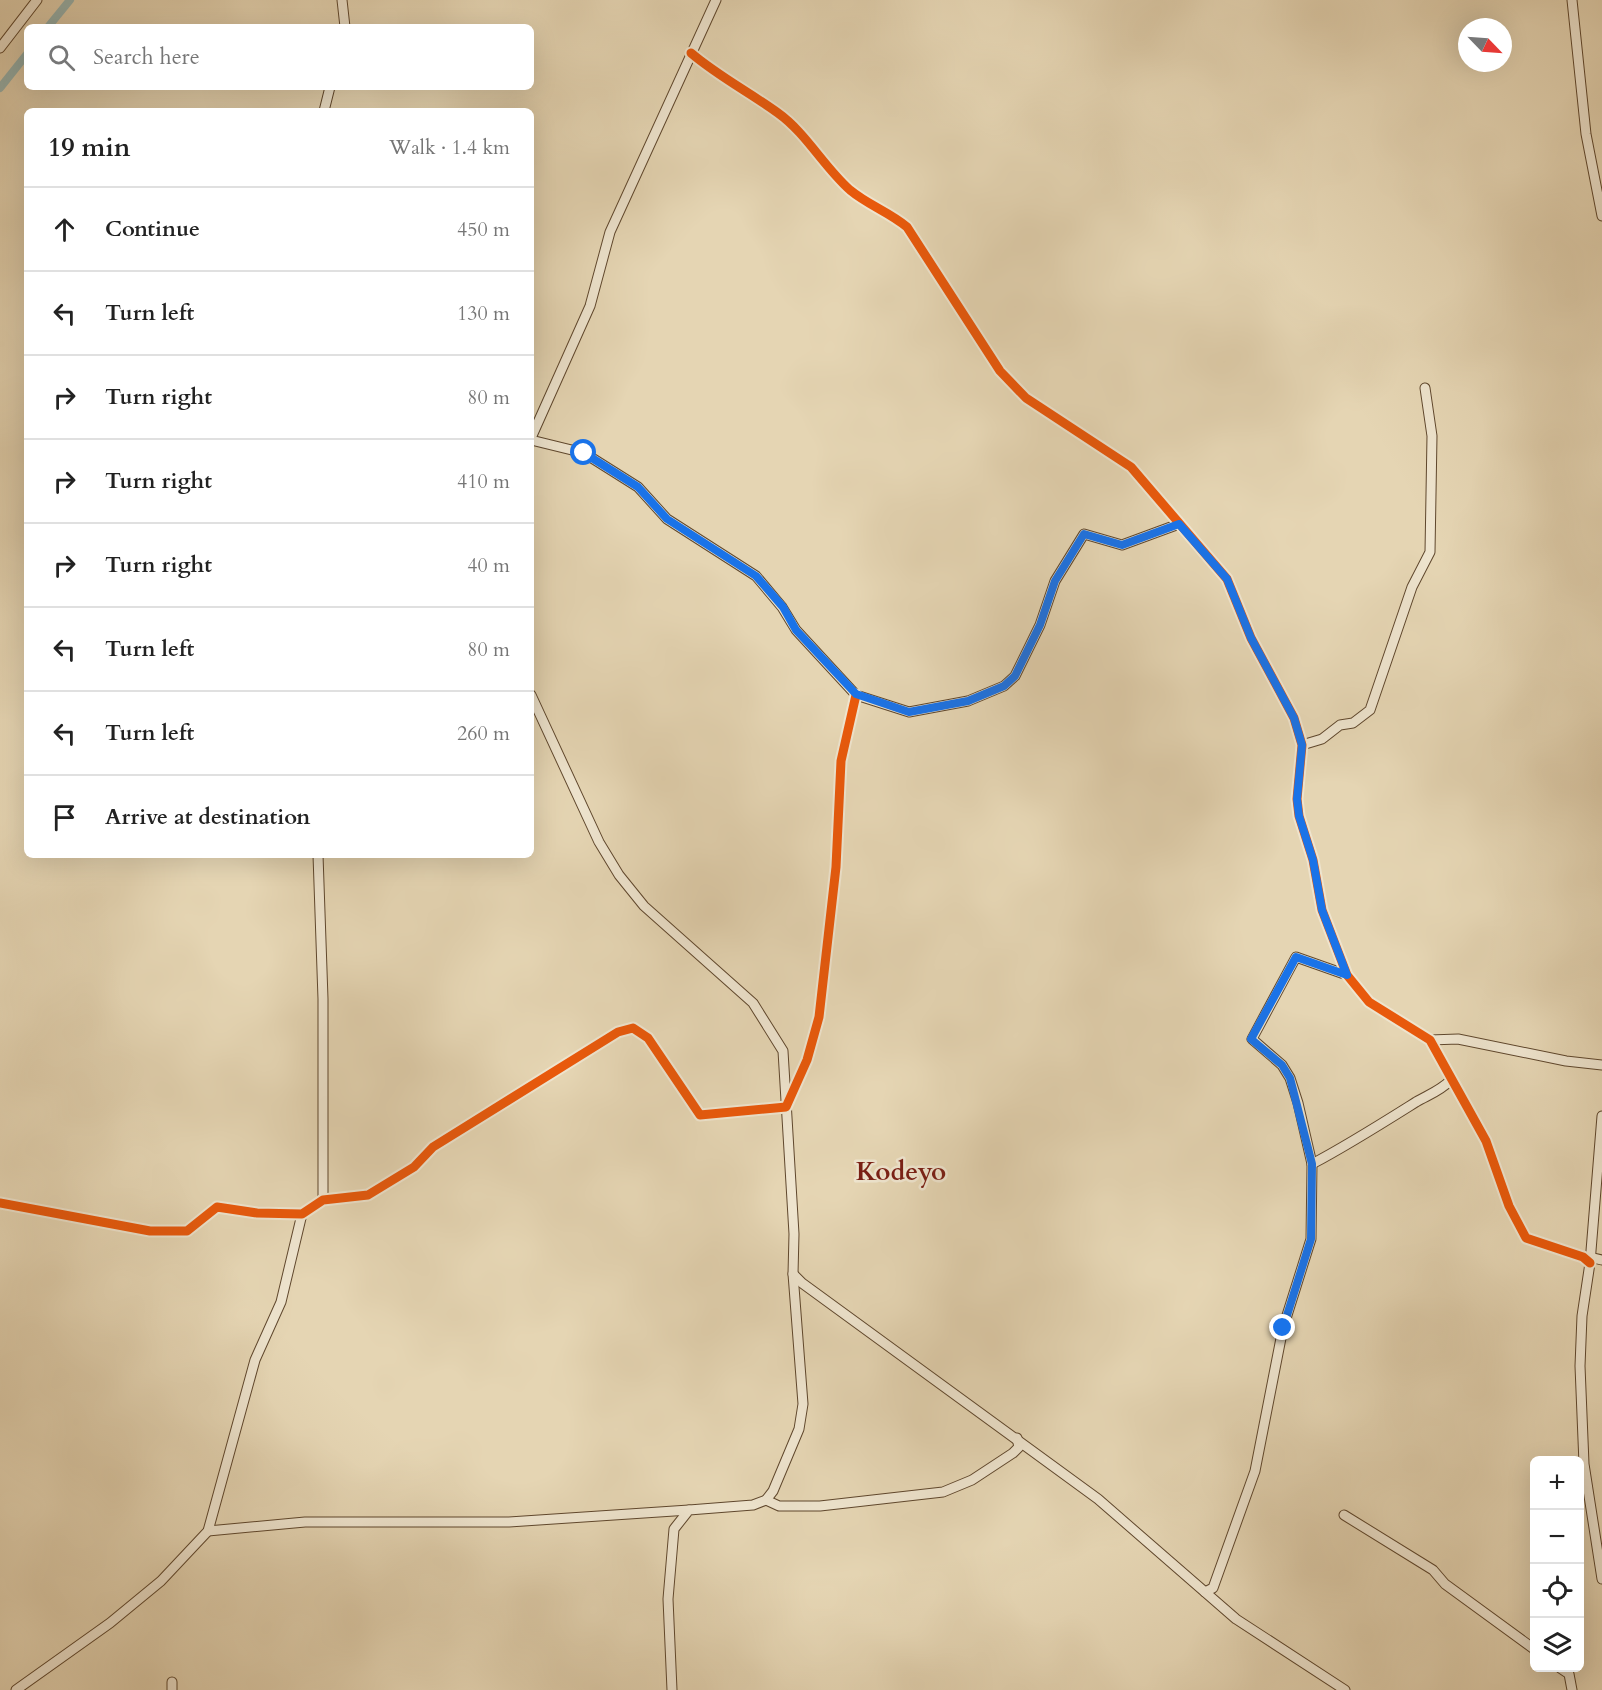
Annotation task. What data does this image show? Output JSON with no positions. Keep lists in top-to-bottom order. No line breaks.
{"districts":["Kodeyo"],"north":"bottom right","page":{"search":"Search here","heading":["19 min","Walk · 1.4 km"],"list":[["Continue","450 m"],["Turn left","130 m"],["Turn right","80 m"],["Turn right","410 m"],["Turn right","40 m"],["Turn left","80 m"],["Turn left","260 m"],"Arrive at destination"],"map_buttons":["+","−"]}}
